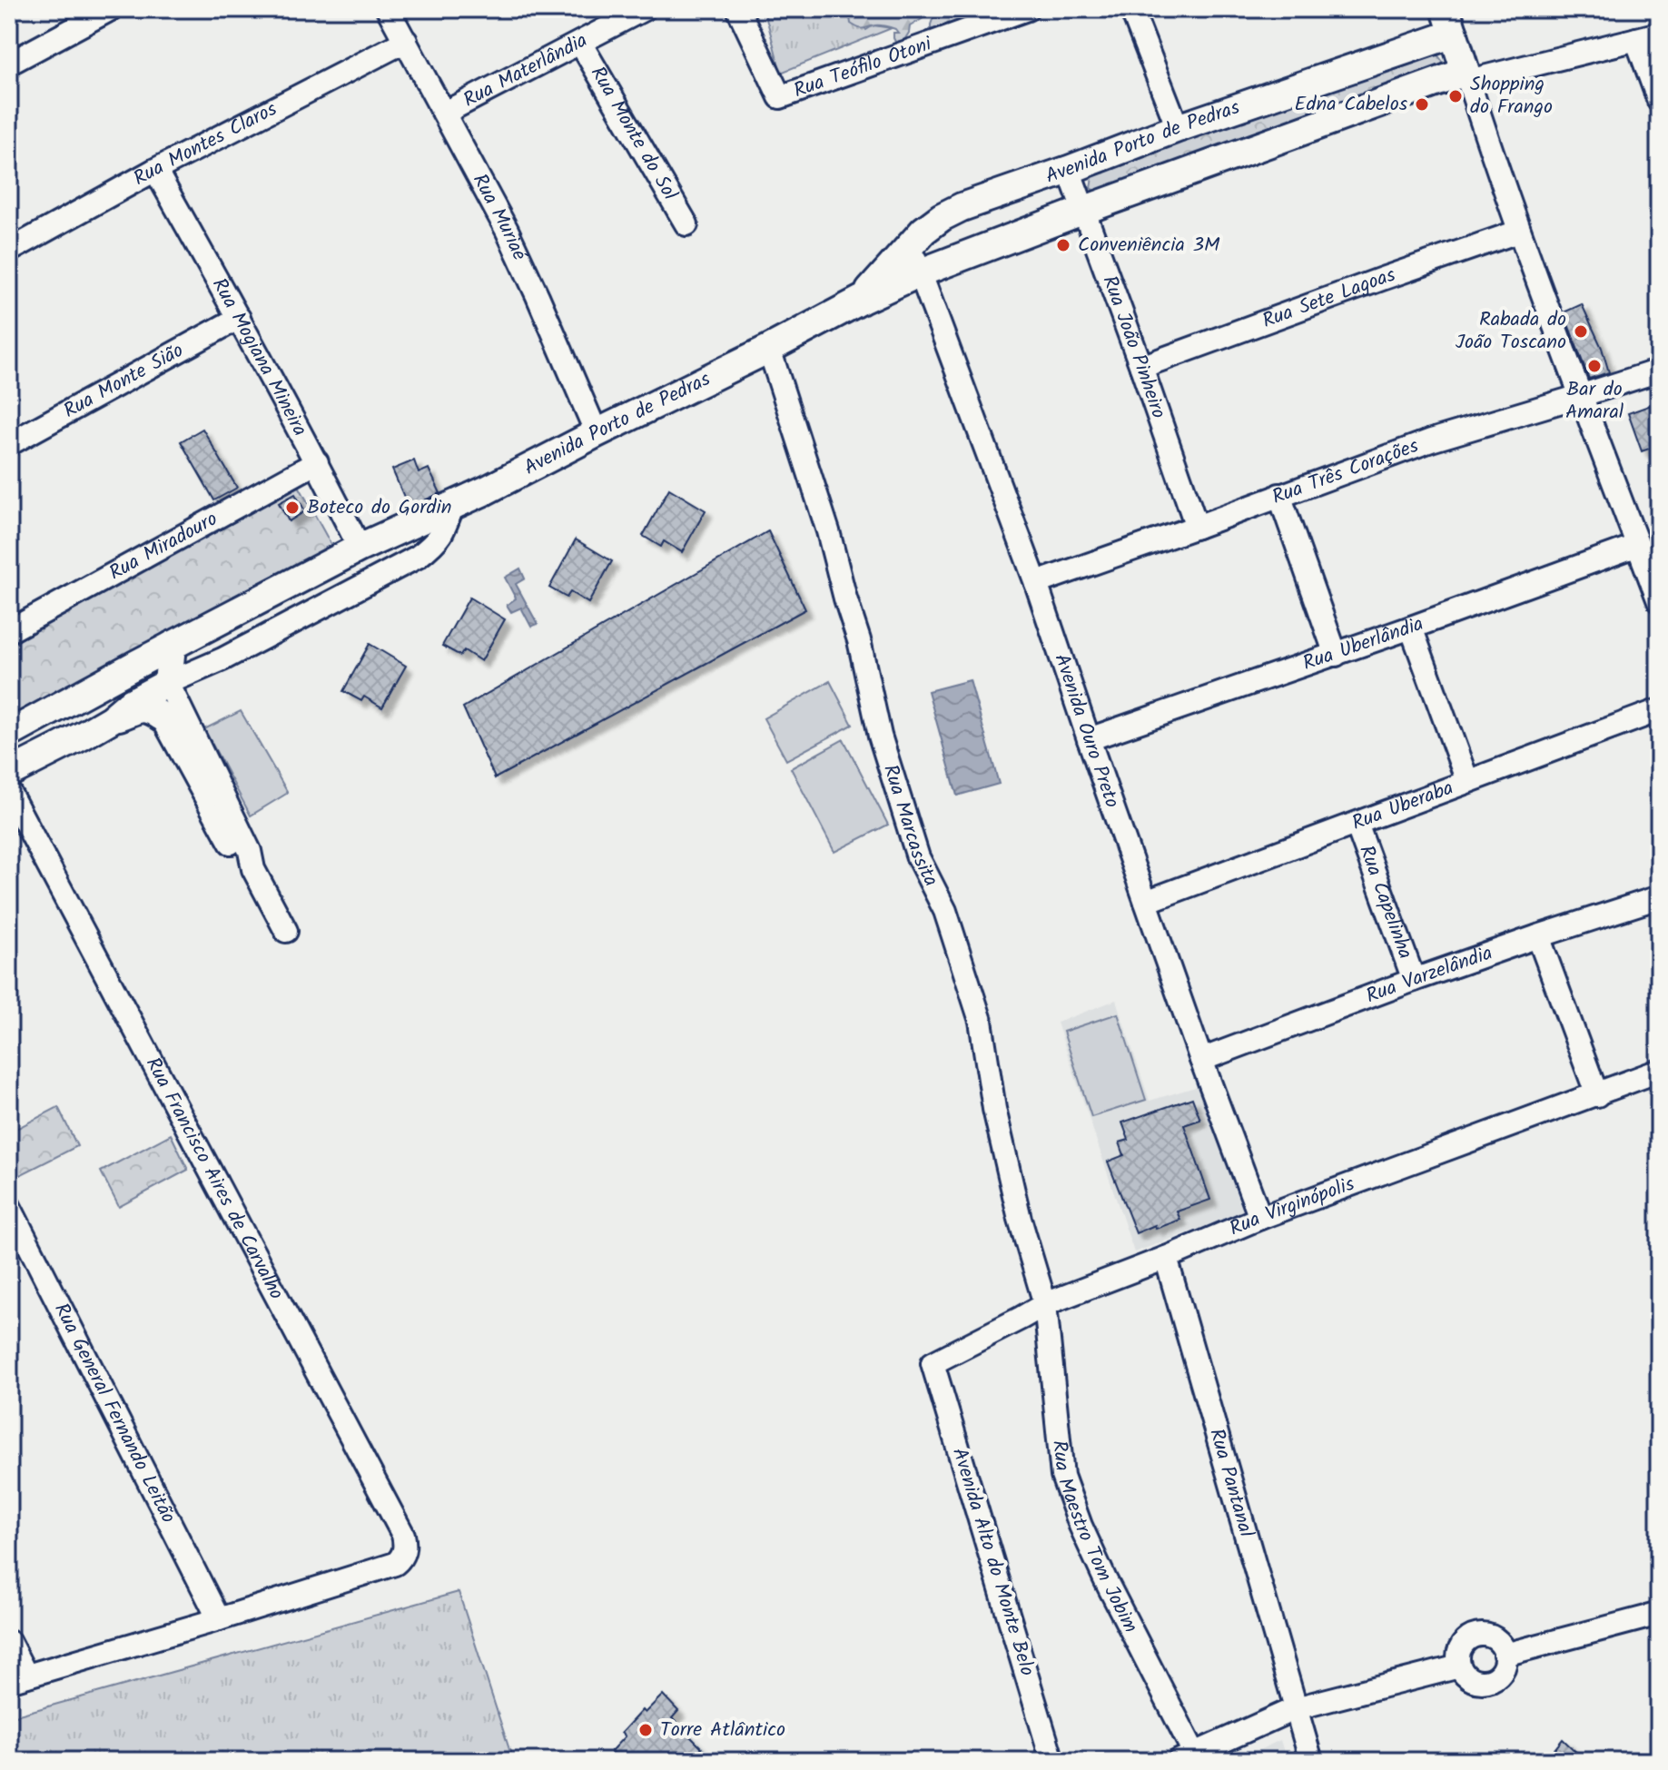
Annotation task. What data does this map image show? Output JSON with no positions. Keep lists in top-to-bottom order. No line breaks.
{"streets":{"main road":["Avenida Porto de Pedras"],"street":["Rua Teófilo Otoni","Rua Materlândia","Rua Monte do Sol","Rua Montes Claros","Rua Muriaé","Rua Sete Lagoas","Rua João Pinheiro","Rua Mogiana Mineira","Rua Monte Sião","Rua Três Corações","Rua Miradouro","Rua Uberlândia","Avenida Ouro Preto","Rua Uberaba","Rua Marcassita","Rua Capelinha","Rua Varzelândia","Rua Francisco Aires de Carvalho","Rua Virginópolis","Rua General Fernando Leitão","Rua Pantanal","Rua Maestro Tom Jobim","Avenida Alto do Monte Belo"]},"crossings":[["Rua Materlândia","Rua Monte do Sol"],["Rua Materlândia","Rua Muriaé"],["Avenida Porto de Pedras","Rua Muriaé"],["Avenida Porto de Pedras","Rua João Pinheiro"],["Avenida Porto de Pedras","Rua Mogiana Mineira"],["Avenida Porto de Pedras","Avenida Ouro Preto"],["Avenida Porto de Pedras","Rua Marcassita"],["Rua Montes Claros","Rua Muriaé"],["Rua Montes Claros","Rua Mogiana Mineira"],["Rua Sete Lagoas","Rua João Pinheiro"],["Rua João Pinheiro","Rua Três Corações"],["Rua Mogiana Mineira","Rua Monte Sião"],["Rua Mogiana Mineira","Rua Miradouro"],["Rua Três Corações","Avenida Ouro Preto"],["Rua Uberlândia","Avenida Ouro Preto"],["Avenida Ouro Preto","Rua Uberaba"],["Avenida Ouro Preto","Rua Varzelândia"],["Avenida Ouro Preto","Rua Virginópolis"],["Rua Uberaba","Rua Capelinha"],["Rua Marcassita","Rua Virginópolis"],["Rua Marcassita","Rua Maestro Tom Jobim"],["Rua Capelinha","Rua Varzelândia"],["Rua Francisco Aires de Carvalho","Rua General Fernando Leitão"],["Rua Virginópolis","Rua Pantanal"],["Rua Virginópolis","Rua Maestro Tom Jobim"],["Rua Virginópolis","Avenida Alto do Monte Belo"]],"places":["Shopping do Frango","Edna Cabelos","Conveniência 3M","Rabada do João Toscano","Bar do Amaral","Boteco do Gordin","Torre Atlântico"]}
